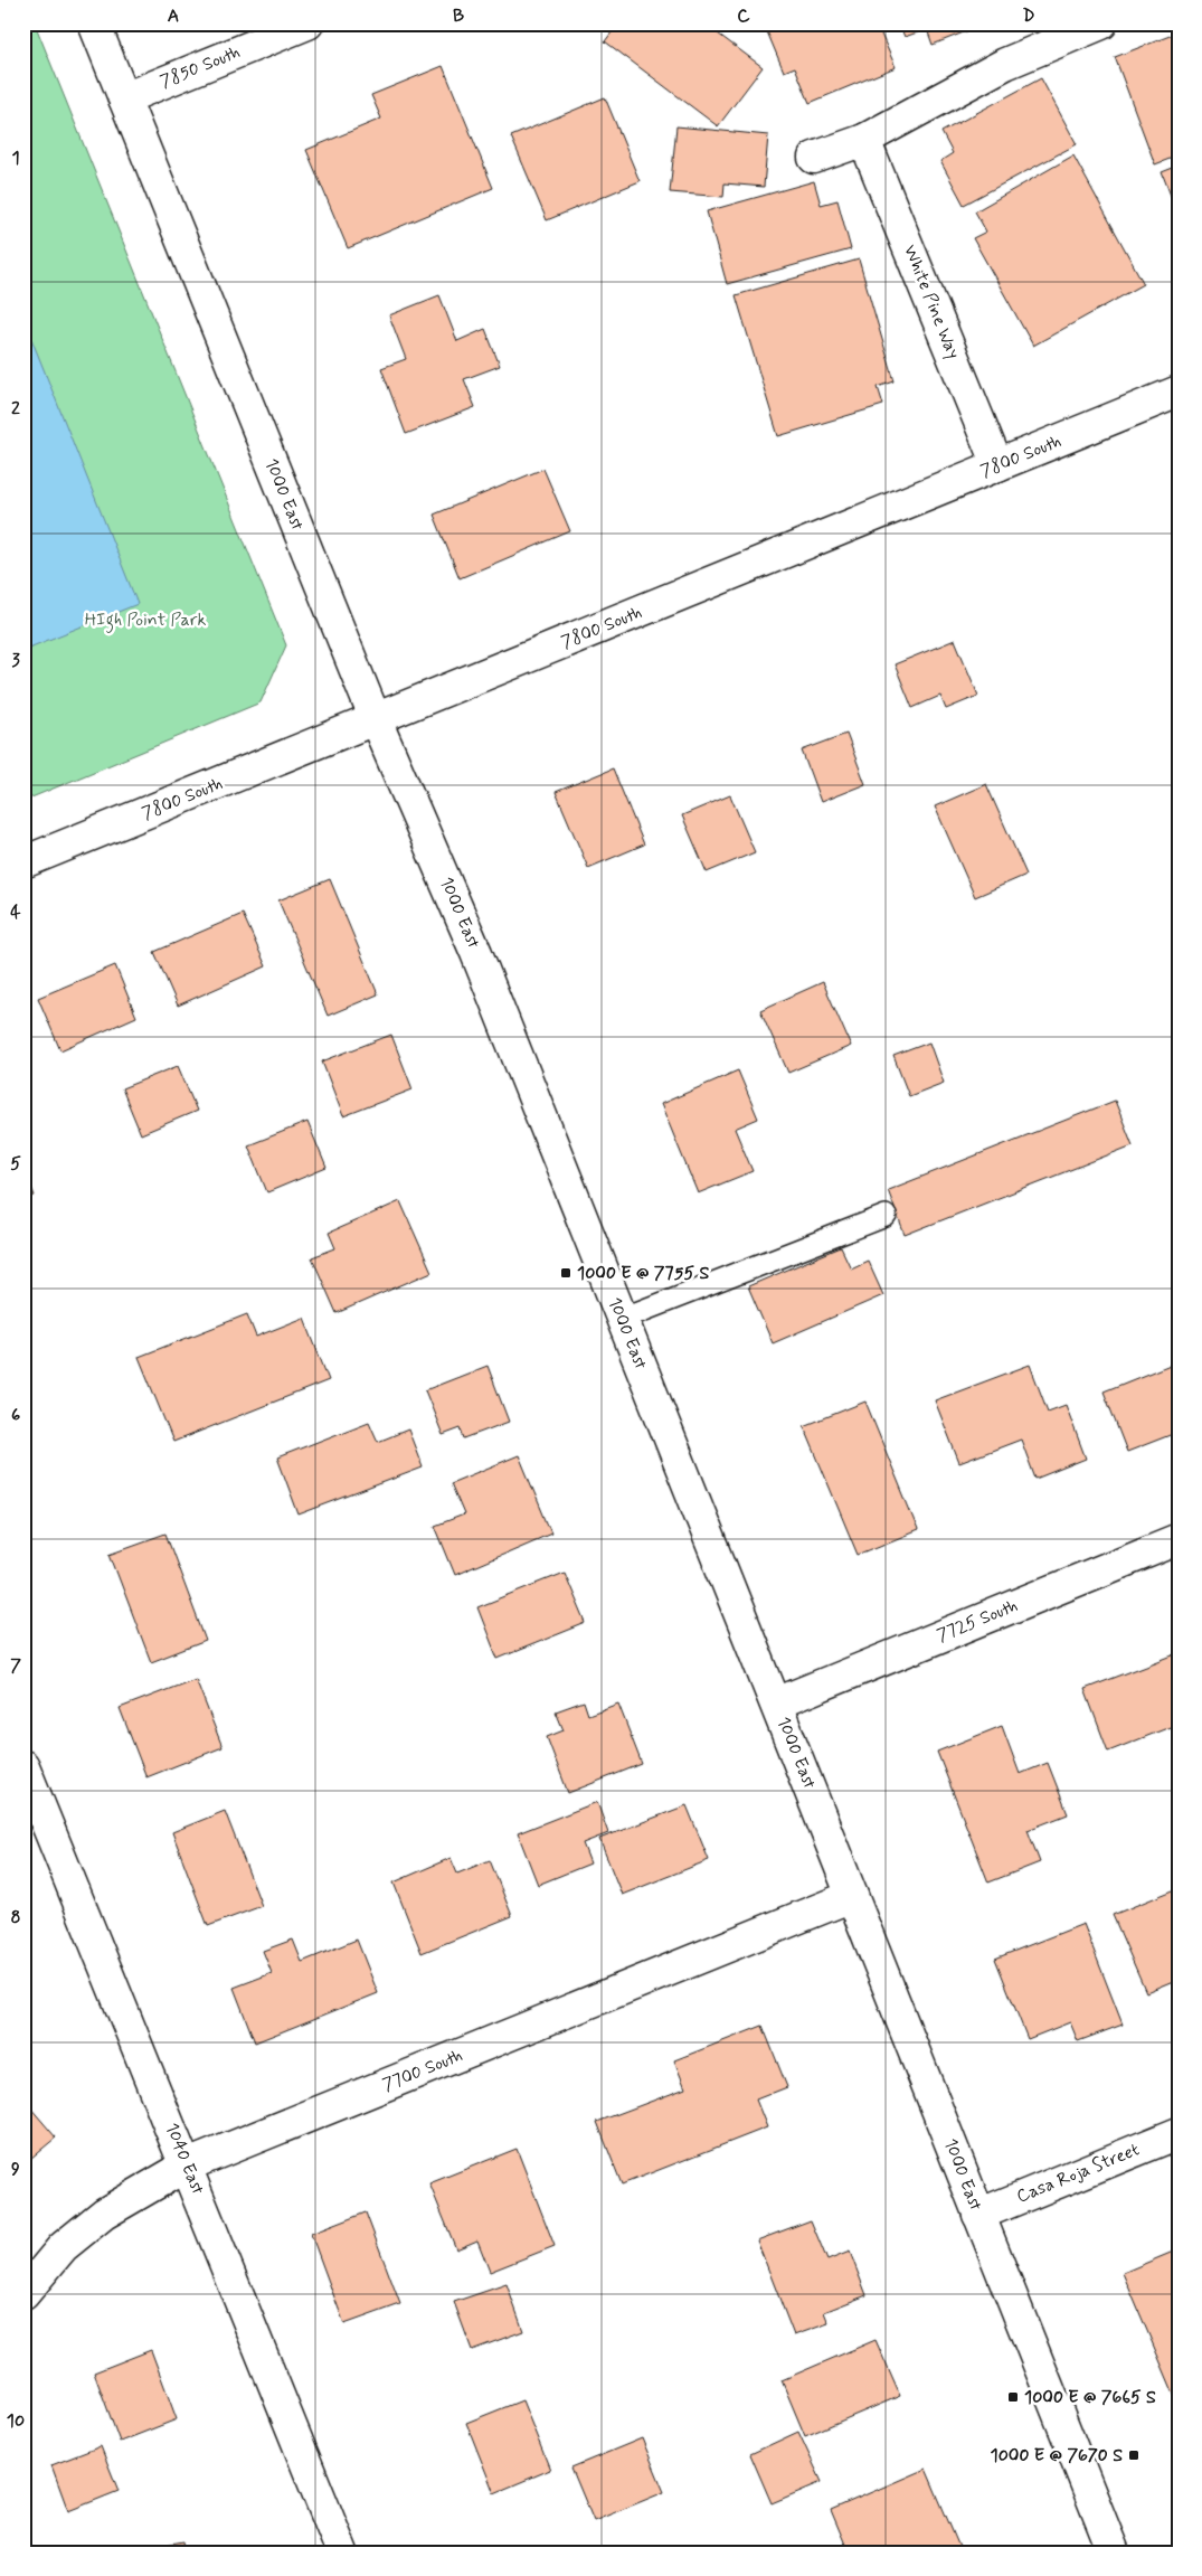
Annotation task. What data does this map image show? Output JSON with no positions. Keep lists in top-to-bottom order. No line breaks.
{"streets":{"street":["7850 South","White Pine Way","7800 South","1000 East","7725 South","7700 South","1040 East","Casa Roja Street"]},"crossings":[["7850 South","1000 East"],["White Pine Way","7800 South"],["7800 South","1000 East"],["1000 East","7725 South"],["1000 East","7700 South"],["1000 East","Casa Roja Street"],["7700 South","1040 East"]],"parks":["HIgh Point Park"],"places":{"transit":["1000 E @ 7755 S","1000 E @ 7665 S","1000 E @ 7670 S"]},"grid":{"columns":["A","B","C","D"],"rows":["1","2","3","4","5","6","7","8","9","10"]}}
